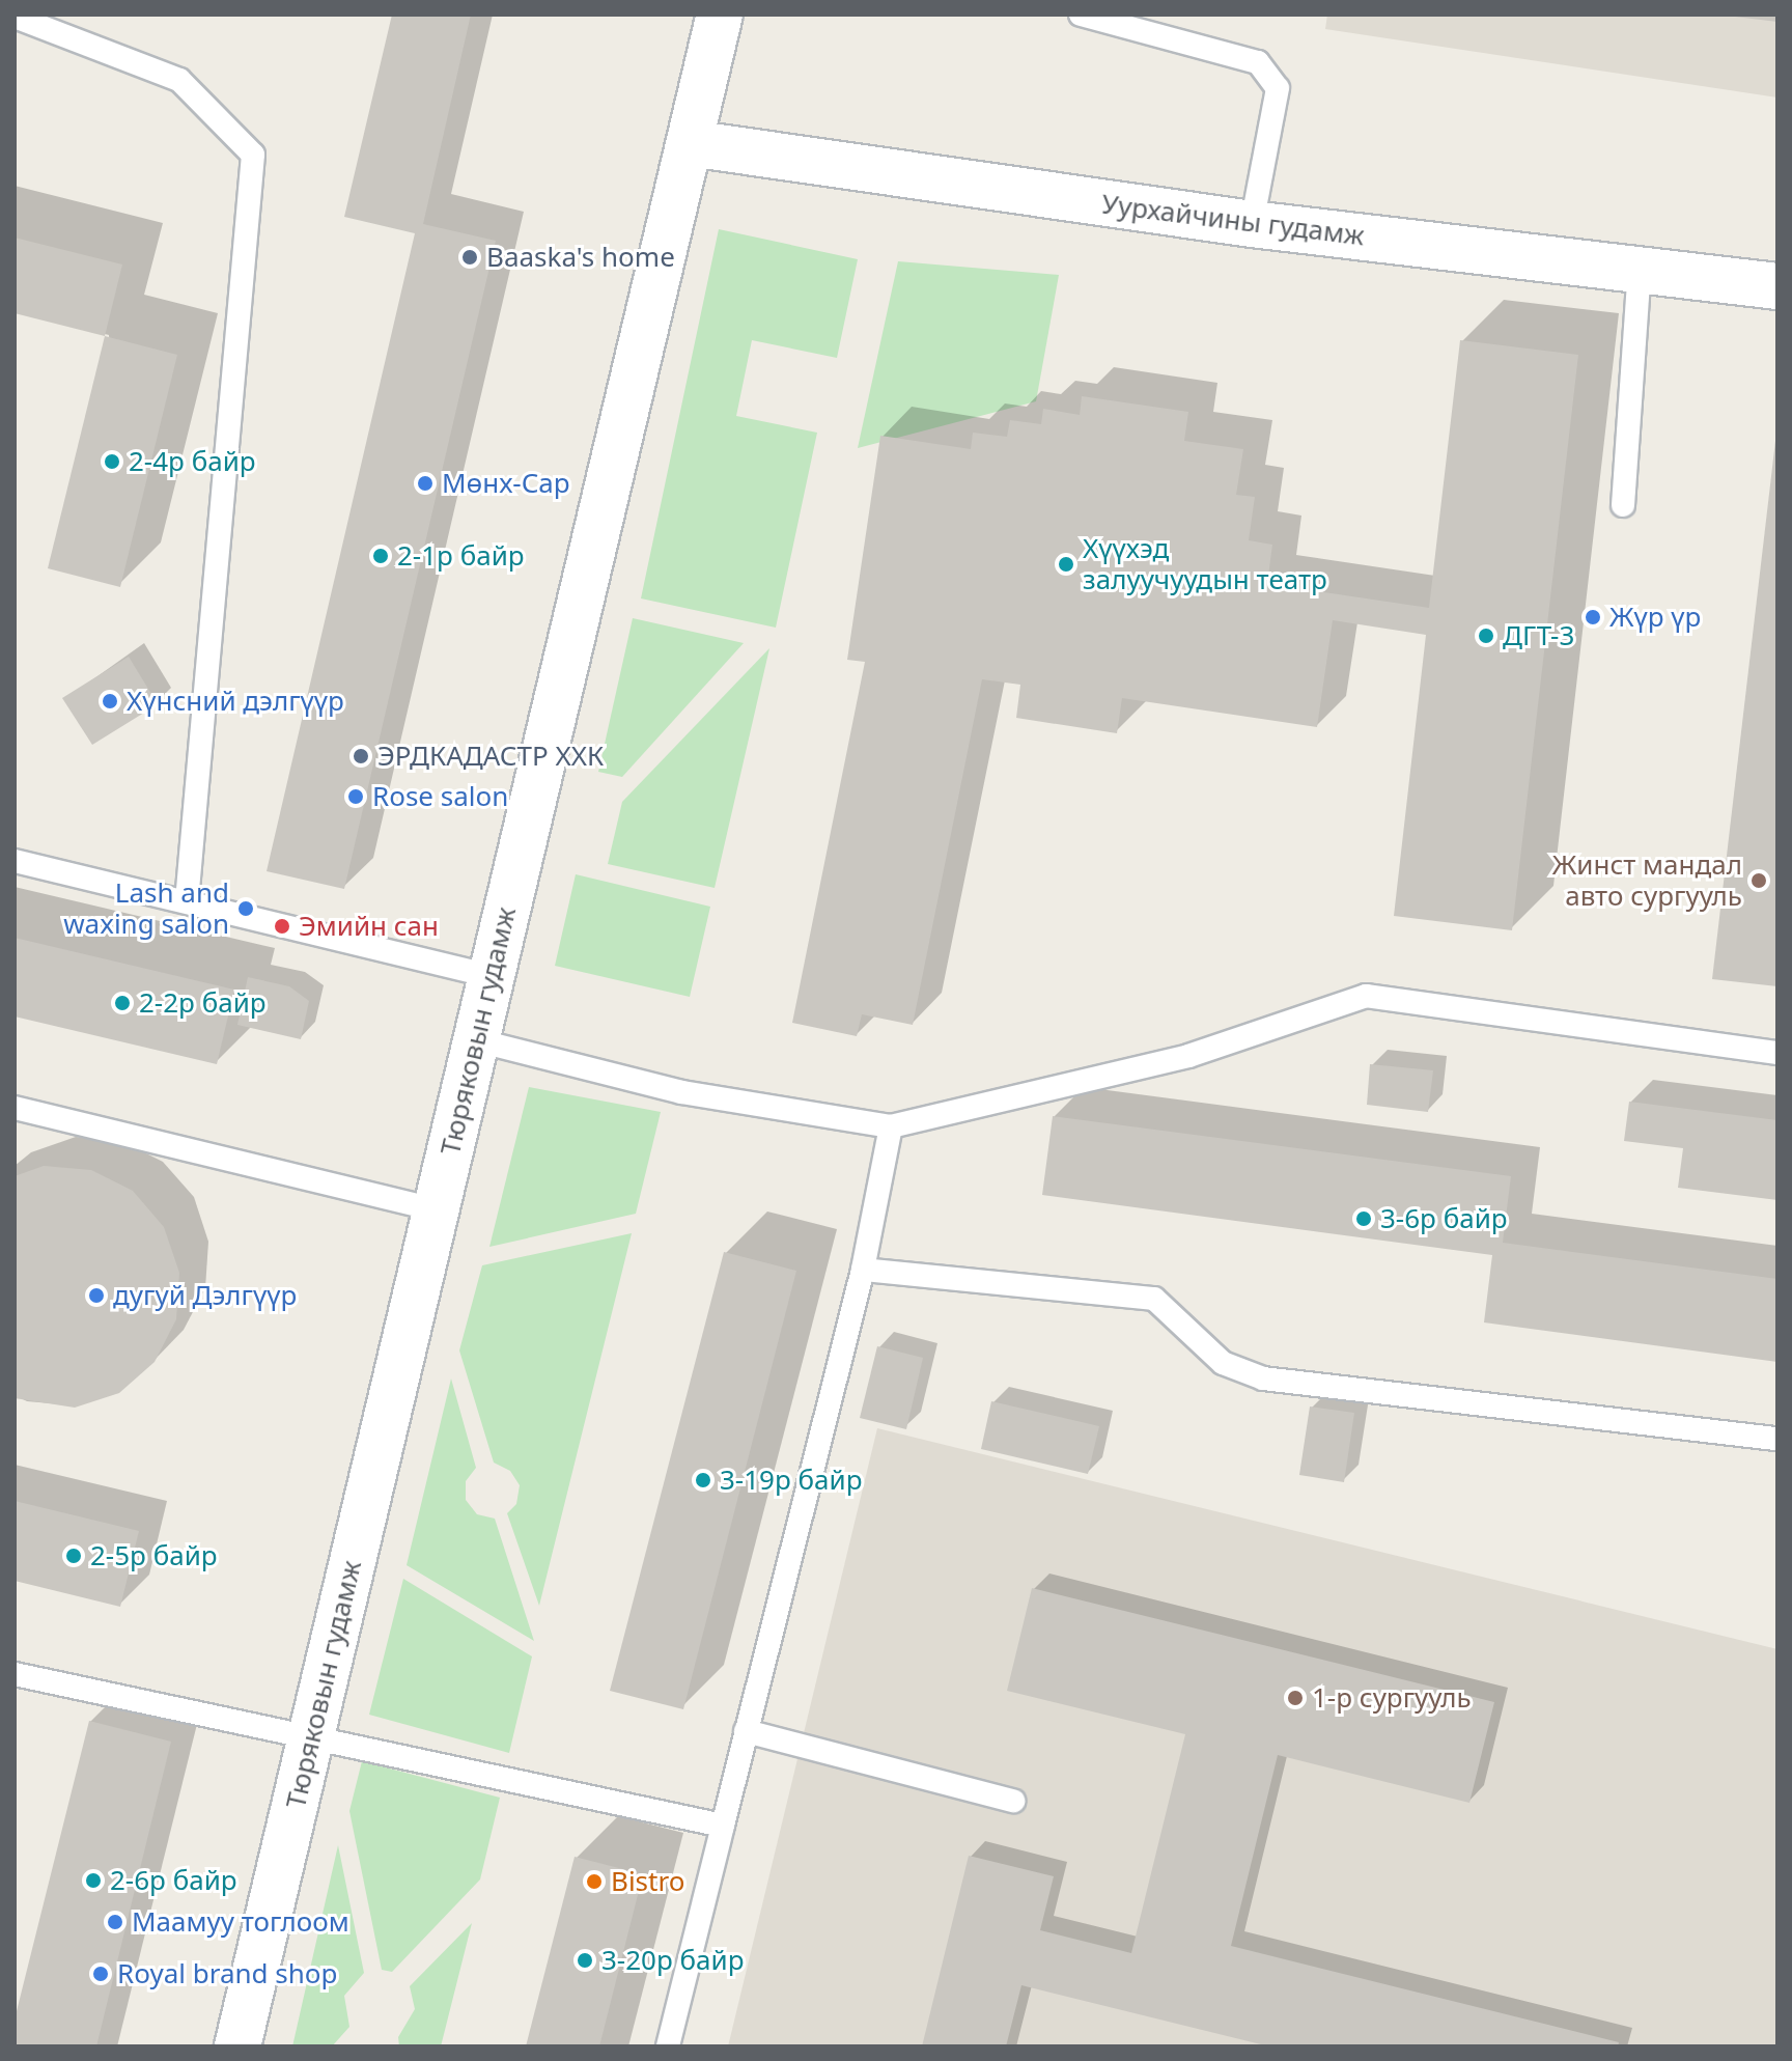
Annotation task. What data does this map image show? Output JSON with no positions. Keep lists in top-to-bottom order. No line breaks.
{"streets":{"street":["Уурхайчины гудамж","Тюряковын гудамж"]},"crossings":[["Уурхайчины гудамж","Тюряковын гудамж"]],"places":["Baaska's home","2-4р байр","Мөнх-Сар","2-1р байр","Хүүхэд залуучуудын театр","Жүр үр","ДГТ-3","Хүнсний дэлгүүр","ЭРДКАДАСТР ХХК","Rose salon","Жинст мандал авто сургууль","Lash and waxing salon","Эмийн сан","2-2р байр","3-6р байр","дугуй Дэлгүүр","3-19р байр","2-5р байр","1-р сургууль","2-6р байр","Bistro","Маамуу тоглоом","3-20р байр","Royal brand shop"]}
